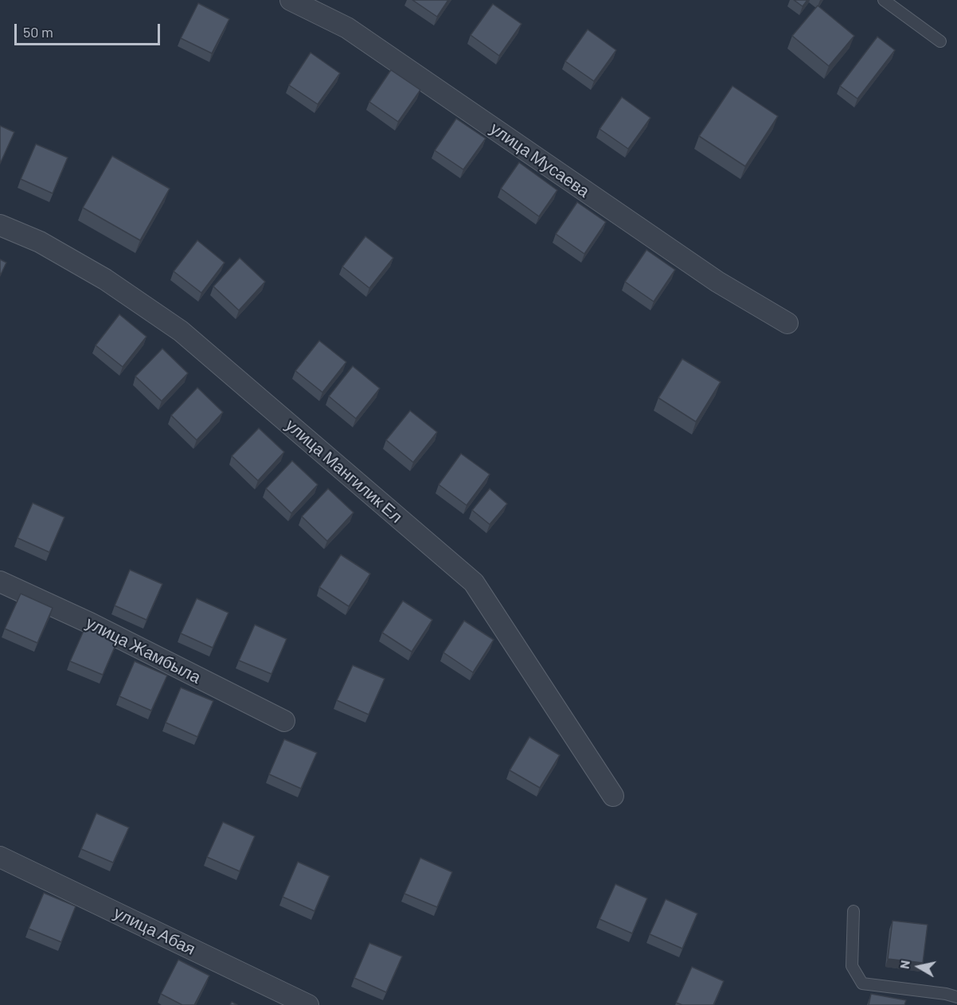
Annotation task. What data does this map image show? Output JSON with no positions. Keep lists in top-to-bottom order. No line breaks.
{"streets":{"street":["улица Мусаева","улица Мангилик Ел","улица Жамбыла","улица Абая"]},"scale_bar":"50 m","north":"left"}
